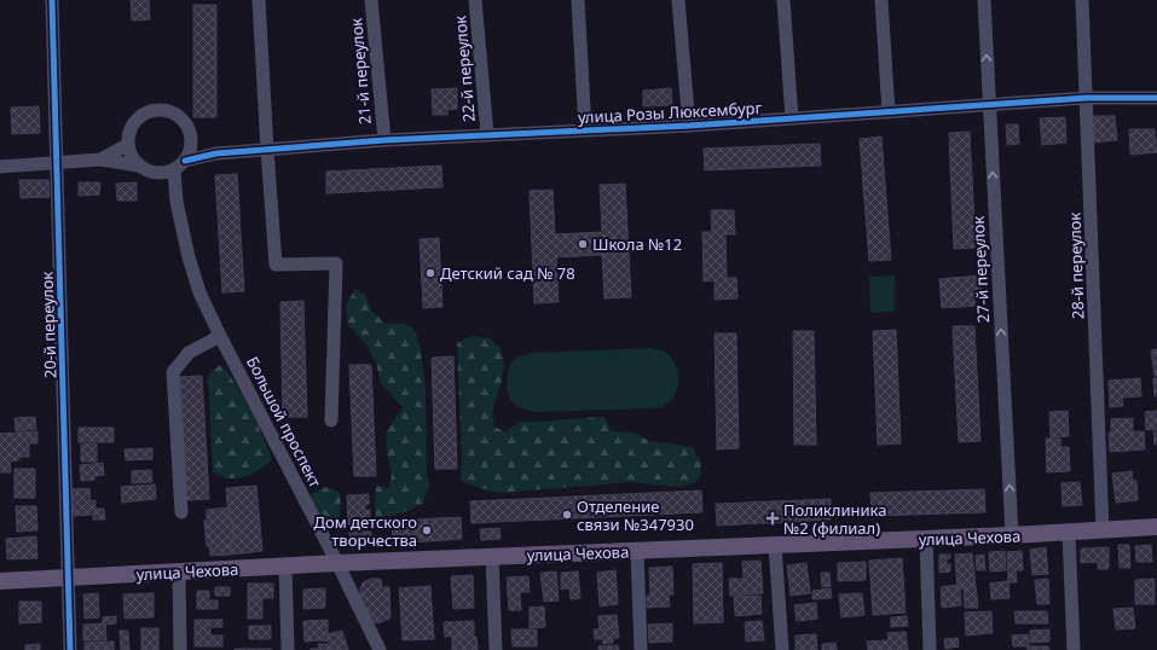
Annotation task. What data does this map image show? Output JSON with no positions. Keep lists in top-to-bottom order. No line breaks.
{"streets":{"main road":["улица Чехова"],"street":["22-й переулок","21-й переулок","улица Розы Люксембург","28-й переулок","27-й переулок","20-й переулок","Большой проспект"]},"crossings":[["22-й переулок","улица Розы Люксембург"],["21-й переулок","улица Розы Люксембург"],["улица Розы Люксембург","28-й переулок"],["улица Розы Люксембург","27-й переулок"],["улица Розы Люксембург","Большой проспект"],["28-й переулок","улица Чехова"],["27-й переулок","улица Чехова"],["20-й переулок","улица Чехова"],["Большой проспект","улица Чехова"]],"one_way":["27-й переулок"],"places":{"other":["Школа №12","Детский сад № 78","Отделение связи №347930","Дом детского творчества"],"health":["Поликлиника №2 (филиал)"]}}
